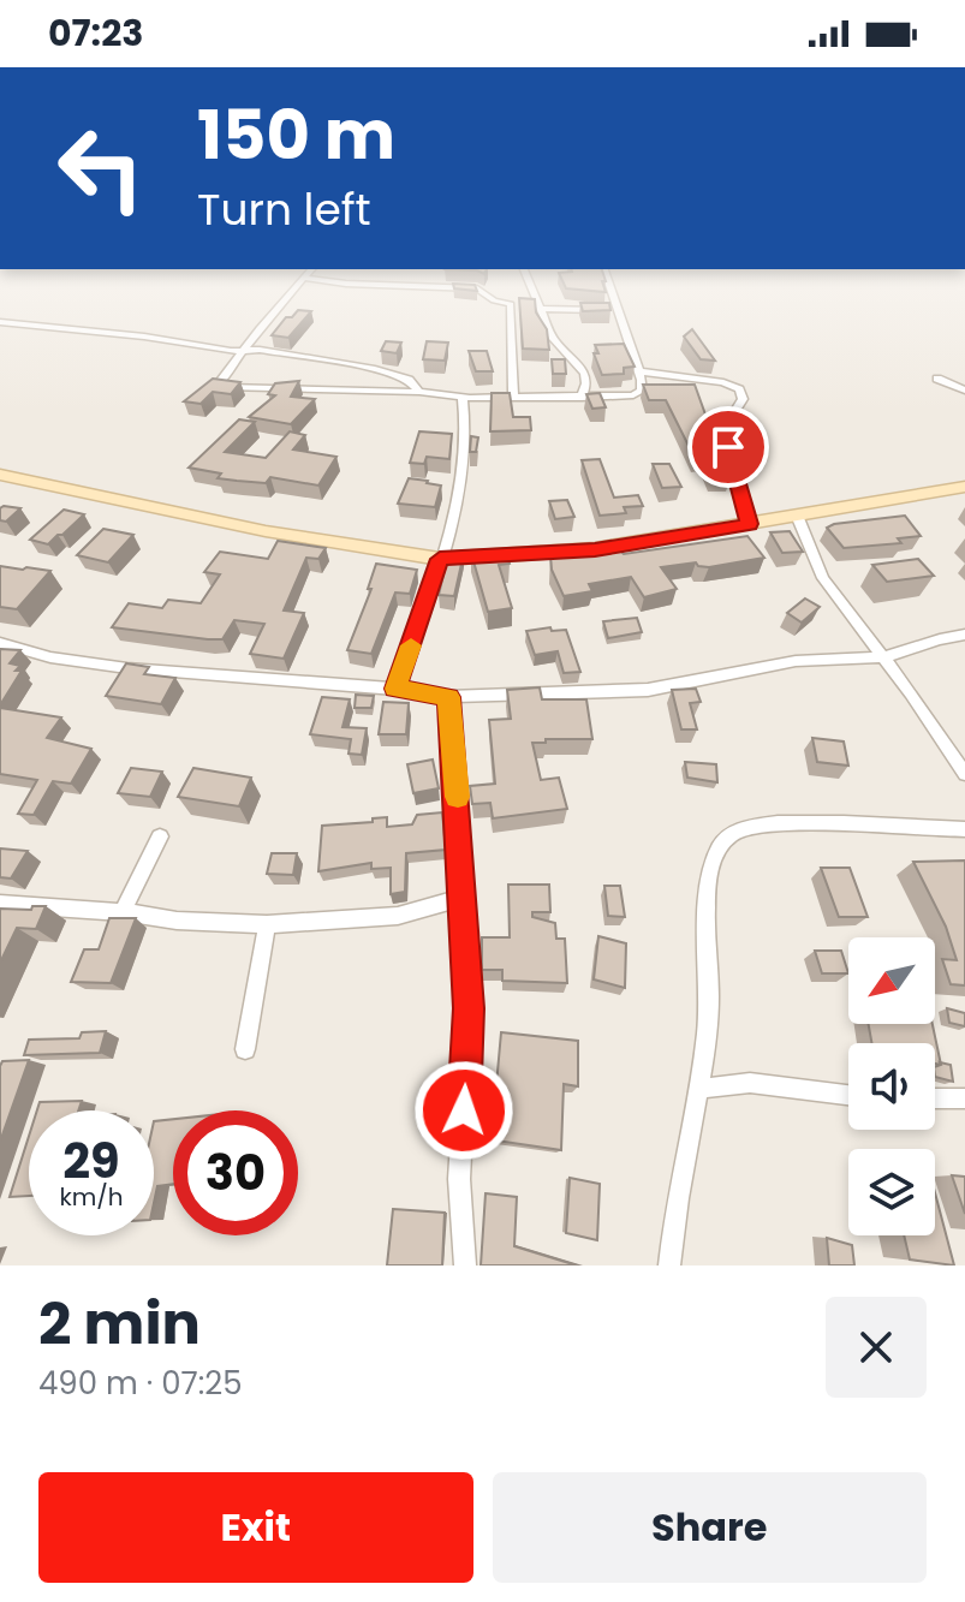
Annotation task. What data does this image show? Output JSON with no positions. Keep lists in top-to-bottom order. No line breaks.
{"north":"bottom left","page":{"status":"07:23","turn":["150 m","Turn left"],"speed":"29 km/h","limit":"30","heading":["2 min","490 m · 07:25"],"buttons":["Exit","Share"]}}
